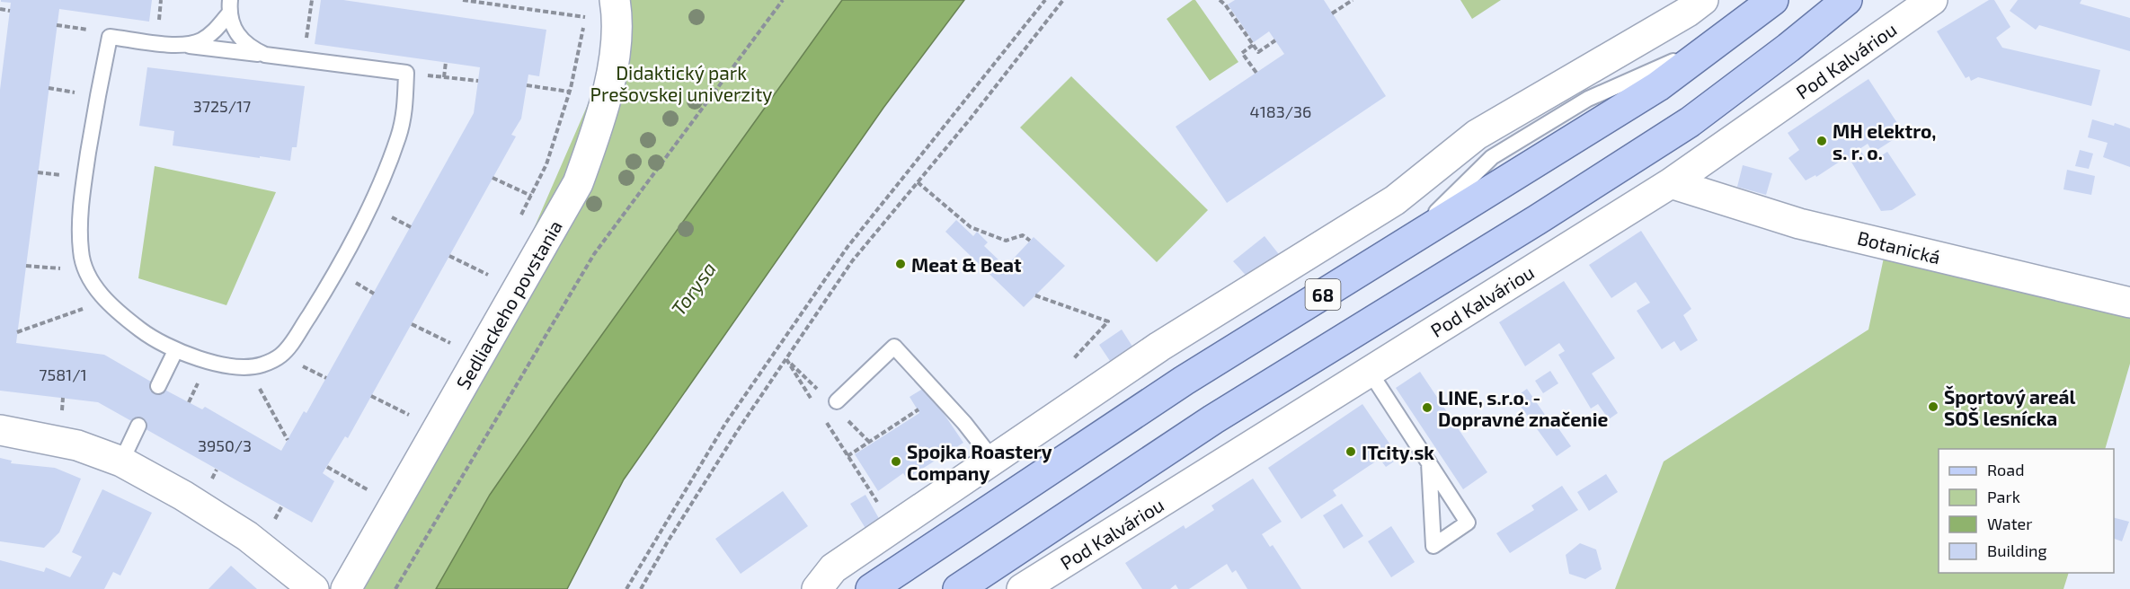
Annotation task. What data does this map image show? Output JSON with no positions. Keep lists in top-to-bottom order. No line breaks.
{"streets":{"main road":["Pod Kalváriou","68"],"street":["Botanická","Sedliackeho povstania"]},"crossings":[["Pod Kalváriou","Botanická"]],"water":["Torysa"],"parks":["Didaktický park Prešovskej univerzity"],"places":["MH elektro, s. r. o.","Meat & Beat","Športový areál SOŠ lesnícka","LINE, s.r.o. - Dopravné značenie","ITcity.sk","Spojka Roastery Company"],"house_numbers":["3725/17","4183/36","7581/1","3950/3"],"legend":["Road","Park","Water","Building"]}
